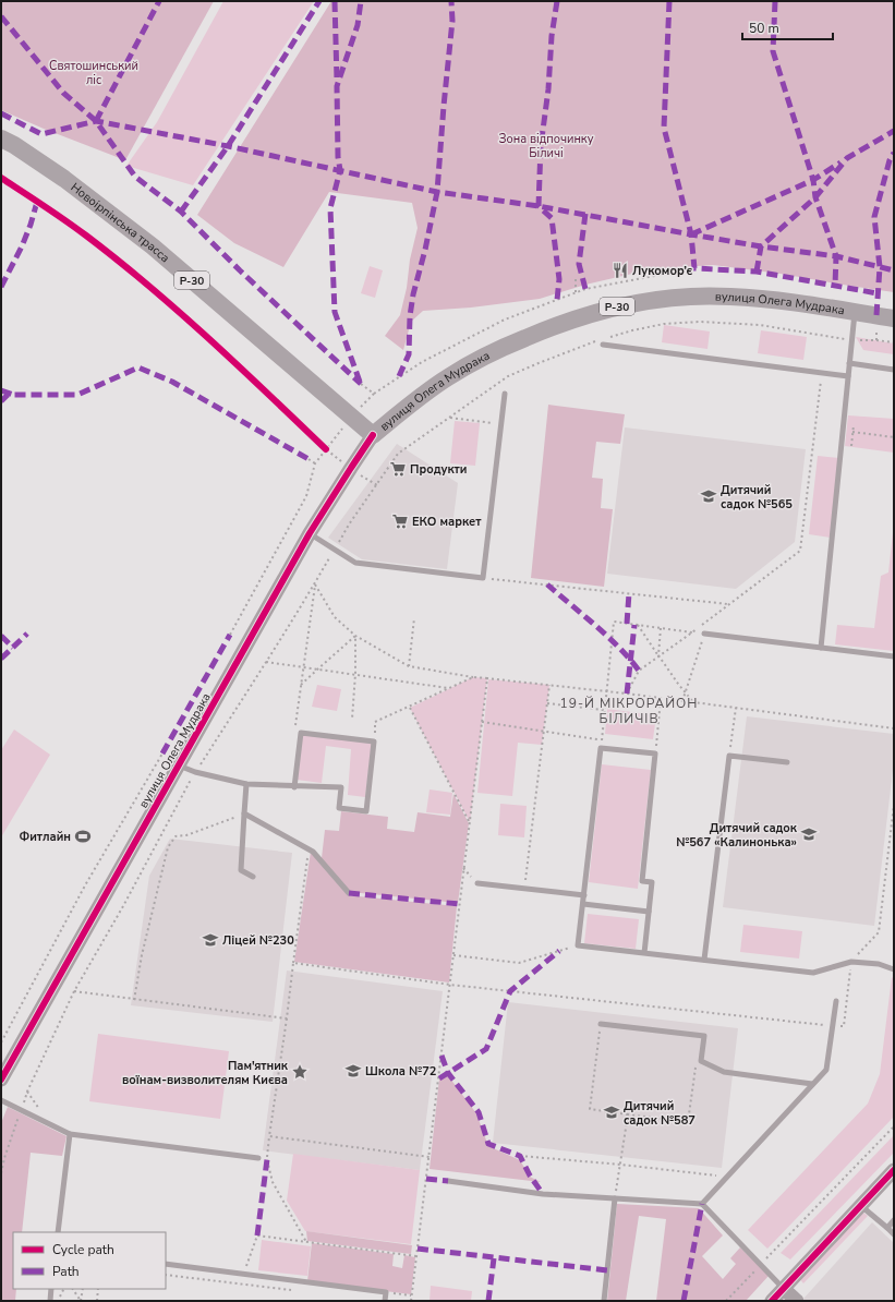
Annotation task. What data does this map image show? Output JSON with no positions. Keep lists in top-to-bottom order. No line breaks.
{"streets":{"main road":["Новоірпінська трасса","Р-30","вулиця Олега Мудрака"]},"crossings":[["Новоірпінська трасса","вулиця Олега Мудрака"]],"districts":["19-Й МІКРОРАЙОН БІЛИЧІВ"],"parks":["Святошинський ліс","Зона відпочинку Біличі"],"places":{"restaurant":["Лукомор’є"],"supermarket":["Продукти","ЕКО маркет"],"school or university":["Дитячий садок №565","Дитячий садок №567 «Калинонька»","Ліцей №230","Школа №72","Дитячий садок №587"],"sports":["Фитлайн"],"place":["Пам'ятник воїнам-визволителям Києва"]},"legend":["Cycle path","Path"],"scale_bar":"50 m"}
